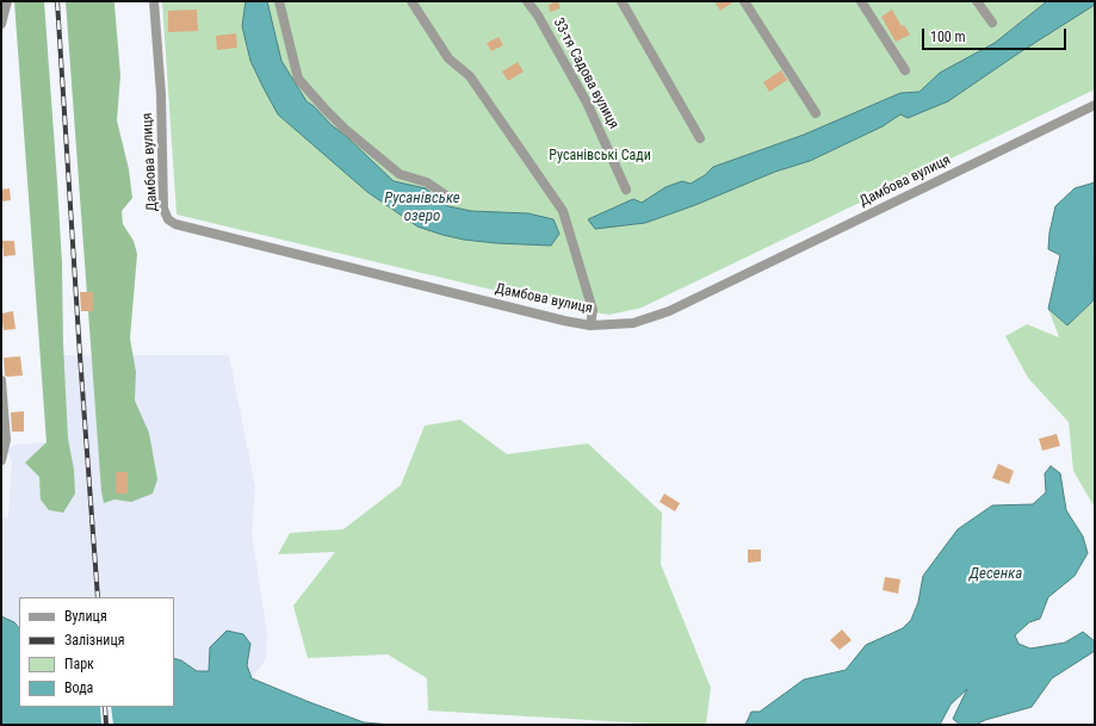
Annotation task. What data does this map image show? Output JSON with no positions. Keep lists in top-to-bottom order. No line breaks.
{"streets":{"street":["33-тя Садова вулиця","Дамбова вулиця"]},"water":["Русанівське озеро","Десенка"],"parks":["Русанівські Сади"],"legend":["Вулиця","Залізниця","Парк","Вода"],"scale_bar":"100 m"}
